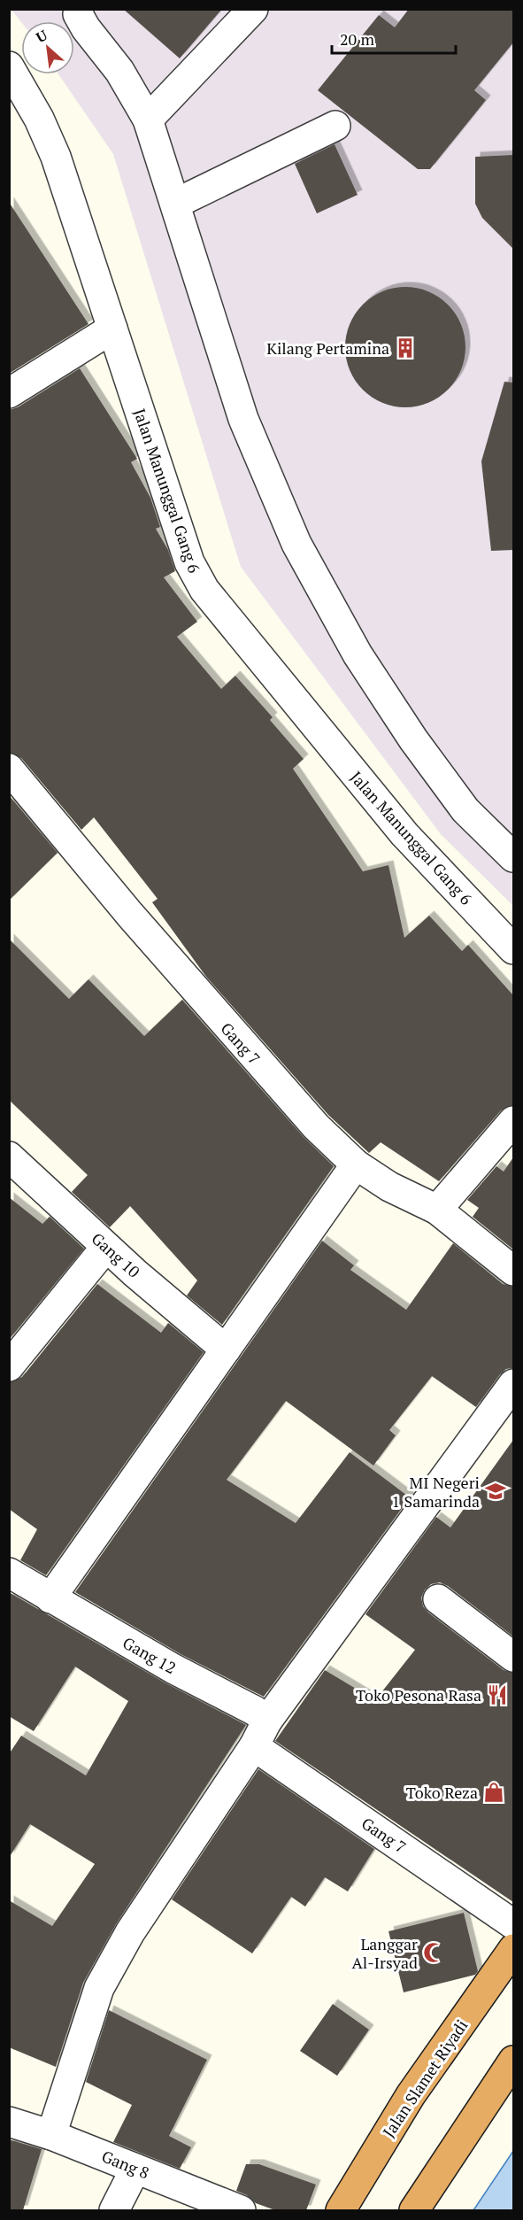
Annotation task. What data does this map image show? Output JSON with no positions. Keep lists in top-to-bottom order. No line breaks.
{"streets":{"highway":["Jalan Slamet Riyadi"],"street":["Jalan Manunggal Gang 6","Gang 7","Gang 10","Gang 12","Gang 8"]},"crossings":[["Gang 7","Gang 12"]],"places":{"building":["Kilang Pertamina"],"school or university":["MI Negeri 1 Samarinda"],"restaurant":["Toko Pesona Rasa"],"shop":["Toko Reza"],"mosque":["Langgar Al-Irsyad"]},"scale_bar":"20 m","north":"top left"}
